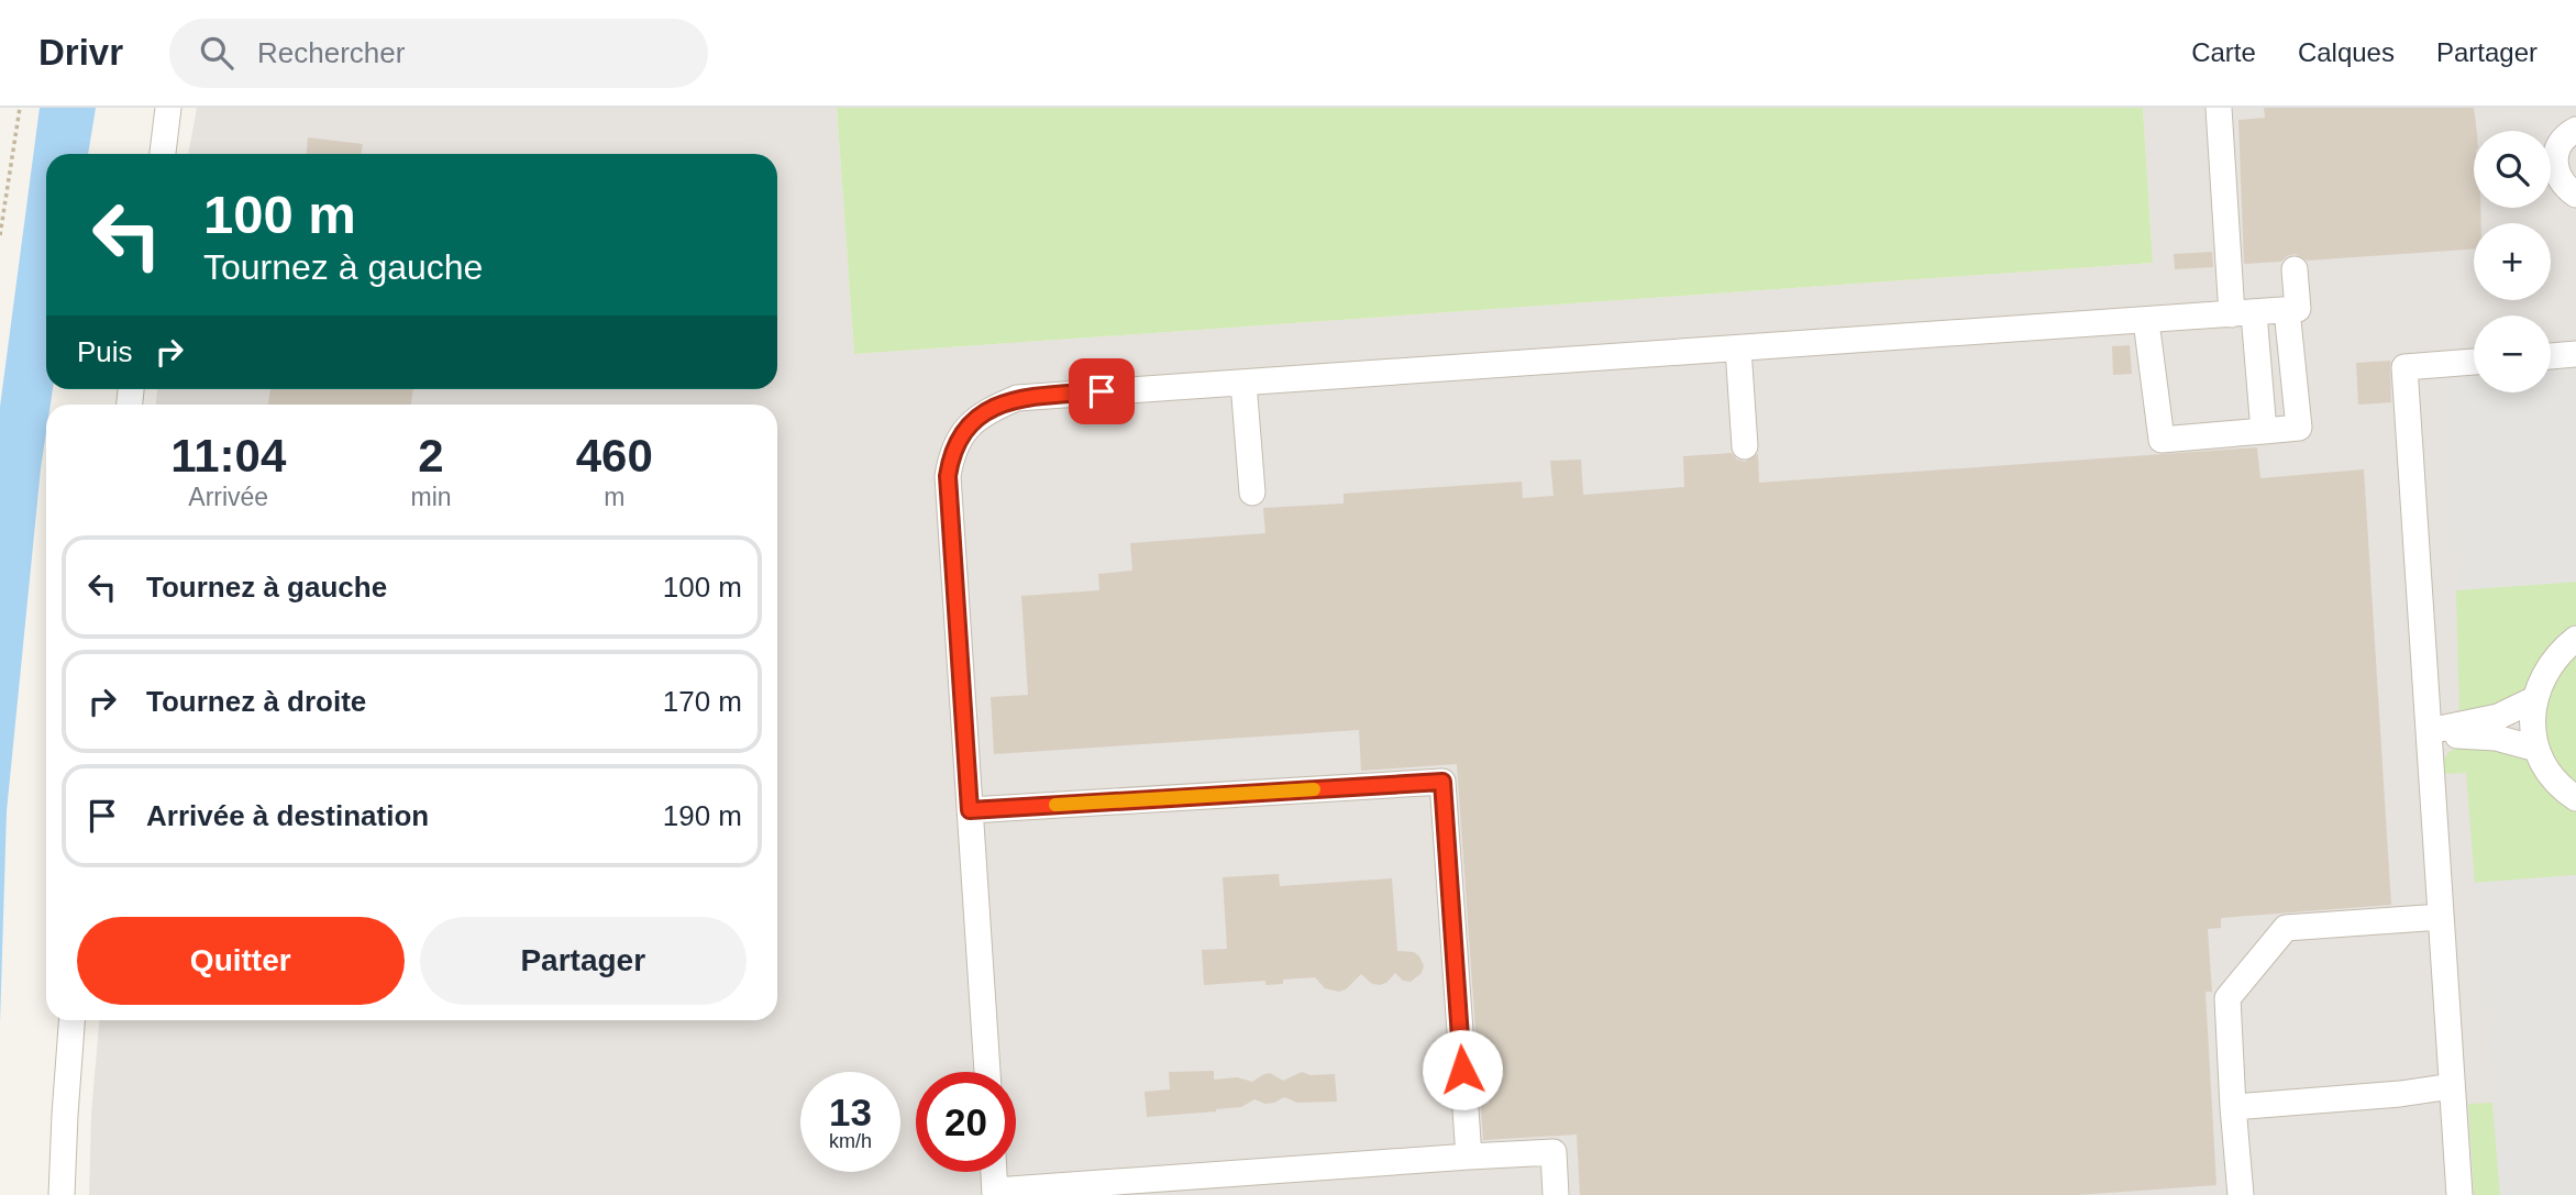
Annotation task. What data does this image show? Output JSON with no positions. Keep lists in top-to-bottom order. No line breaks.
{"page":{"header":"Drivr","search":"Rechercher","nav":["Carte","Calques","Partager"],"map_buttons":["+","−"],"turn":["100 m","Tournez à gauche"],"then":"Puis","eta":["11:04","Arrivée","2","min","460","m"],"list":[{"name":"Tournez à gauche","value":"100 m"},{"name":"Tournez à droite","value":"170 m"},{"name":"Arrivée à destination","value":"190 m"}],"buttons":["Quitter","Partager"],"speed":"13 km/h","limit":"20"}}
